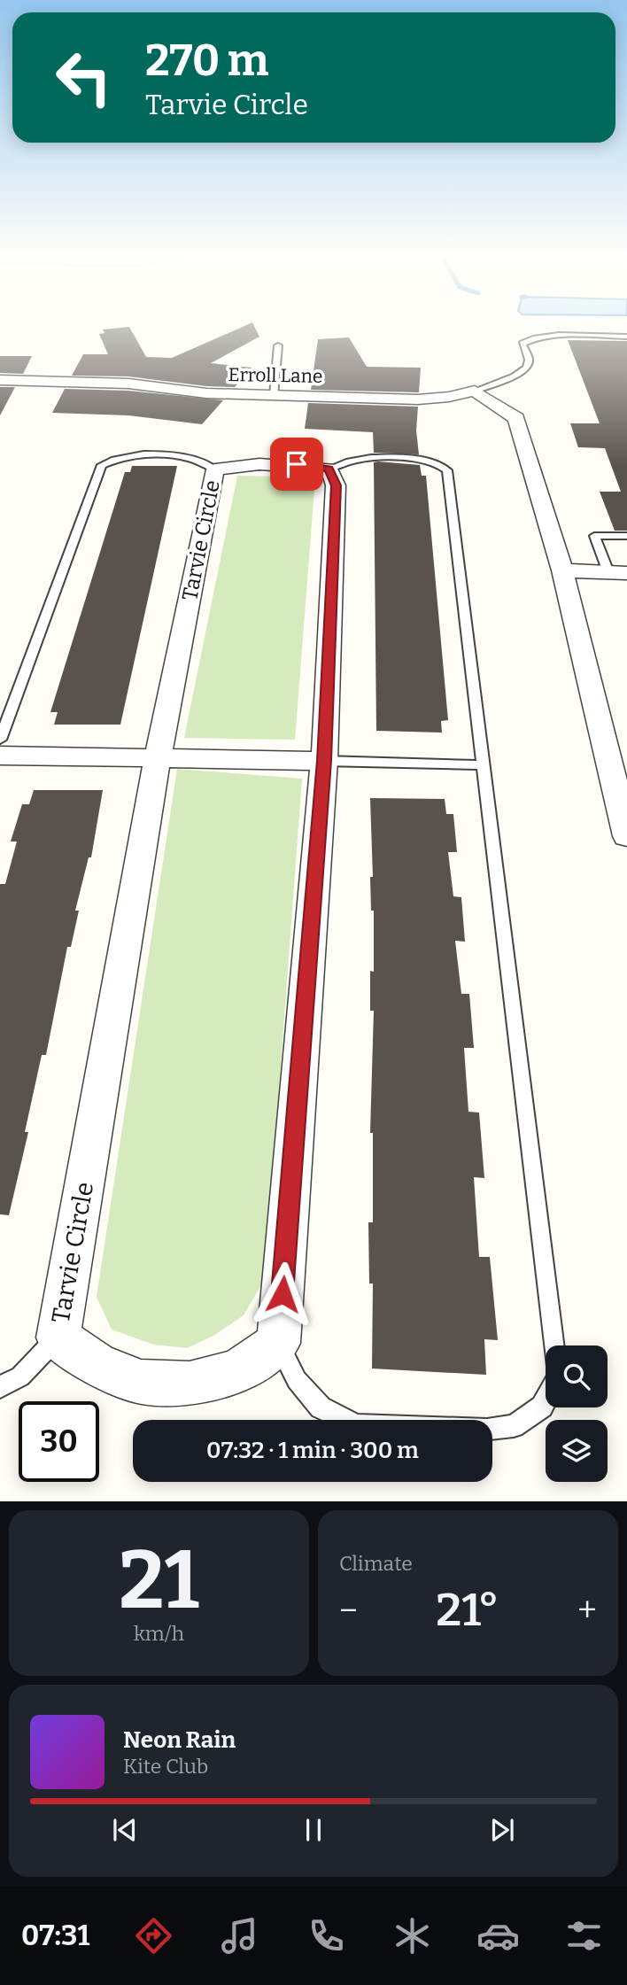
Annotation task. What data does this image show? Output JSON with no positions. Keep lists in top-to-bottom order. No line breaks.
{"streets":{"street":["Erroll Lane","Tarvie Circle"]},"page":{"turn":["270 m","Tarvie Circle"],"limit":"30","trip":"07:32 · 1 min · 300 m","tile":[["21","km/h"],"Climate"],"heat":["−","21°","+"],"song":["Neon Rain","Kite Club"],"tabs":"07:31"}}
